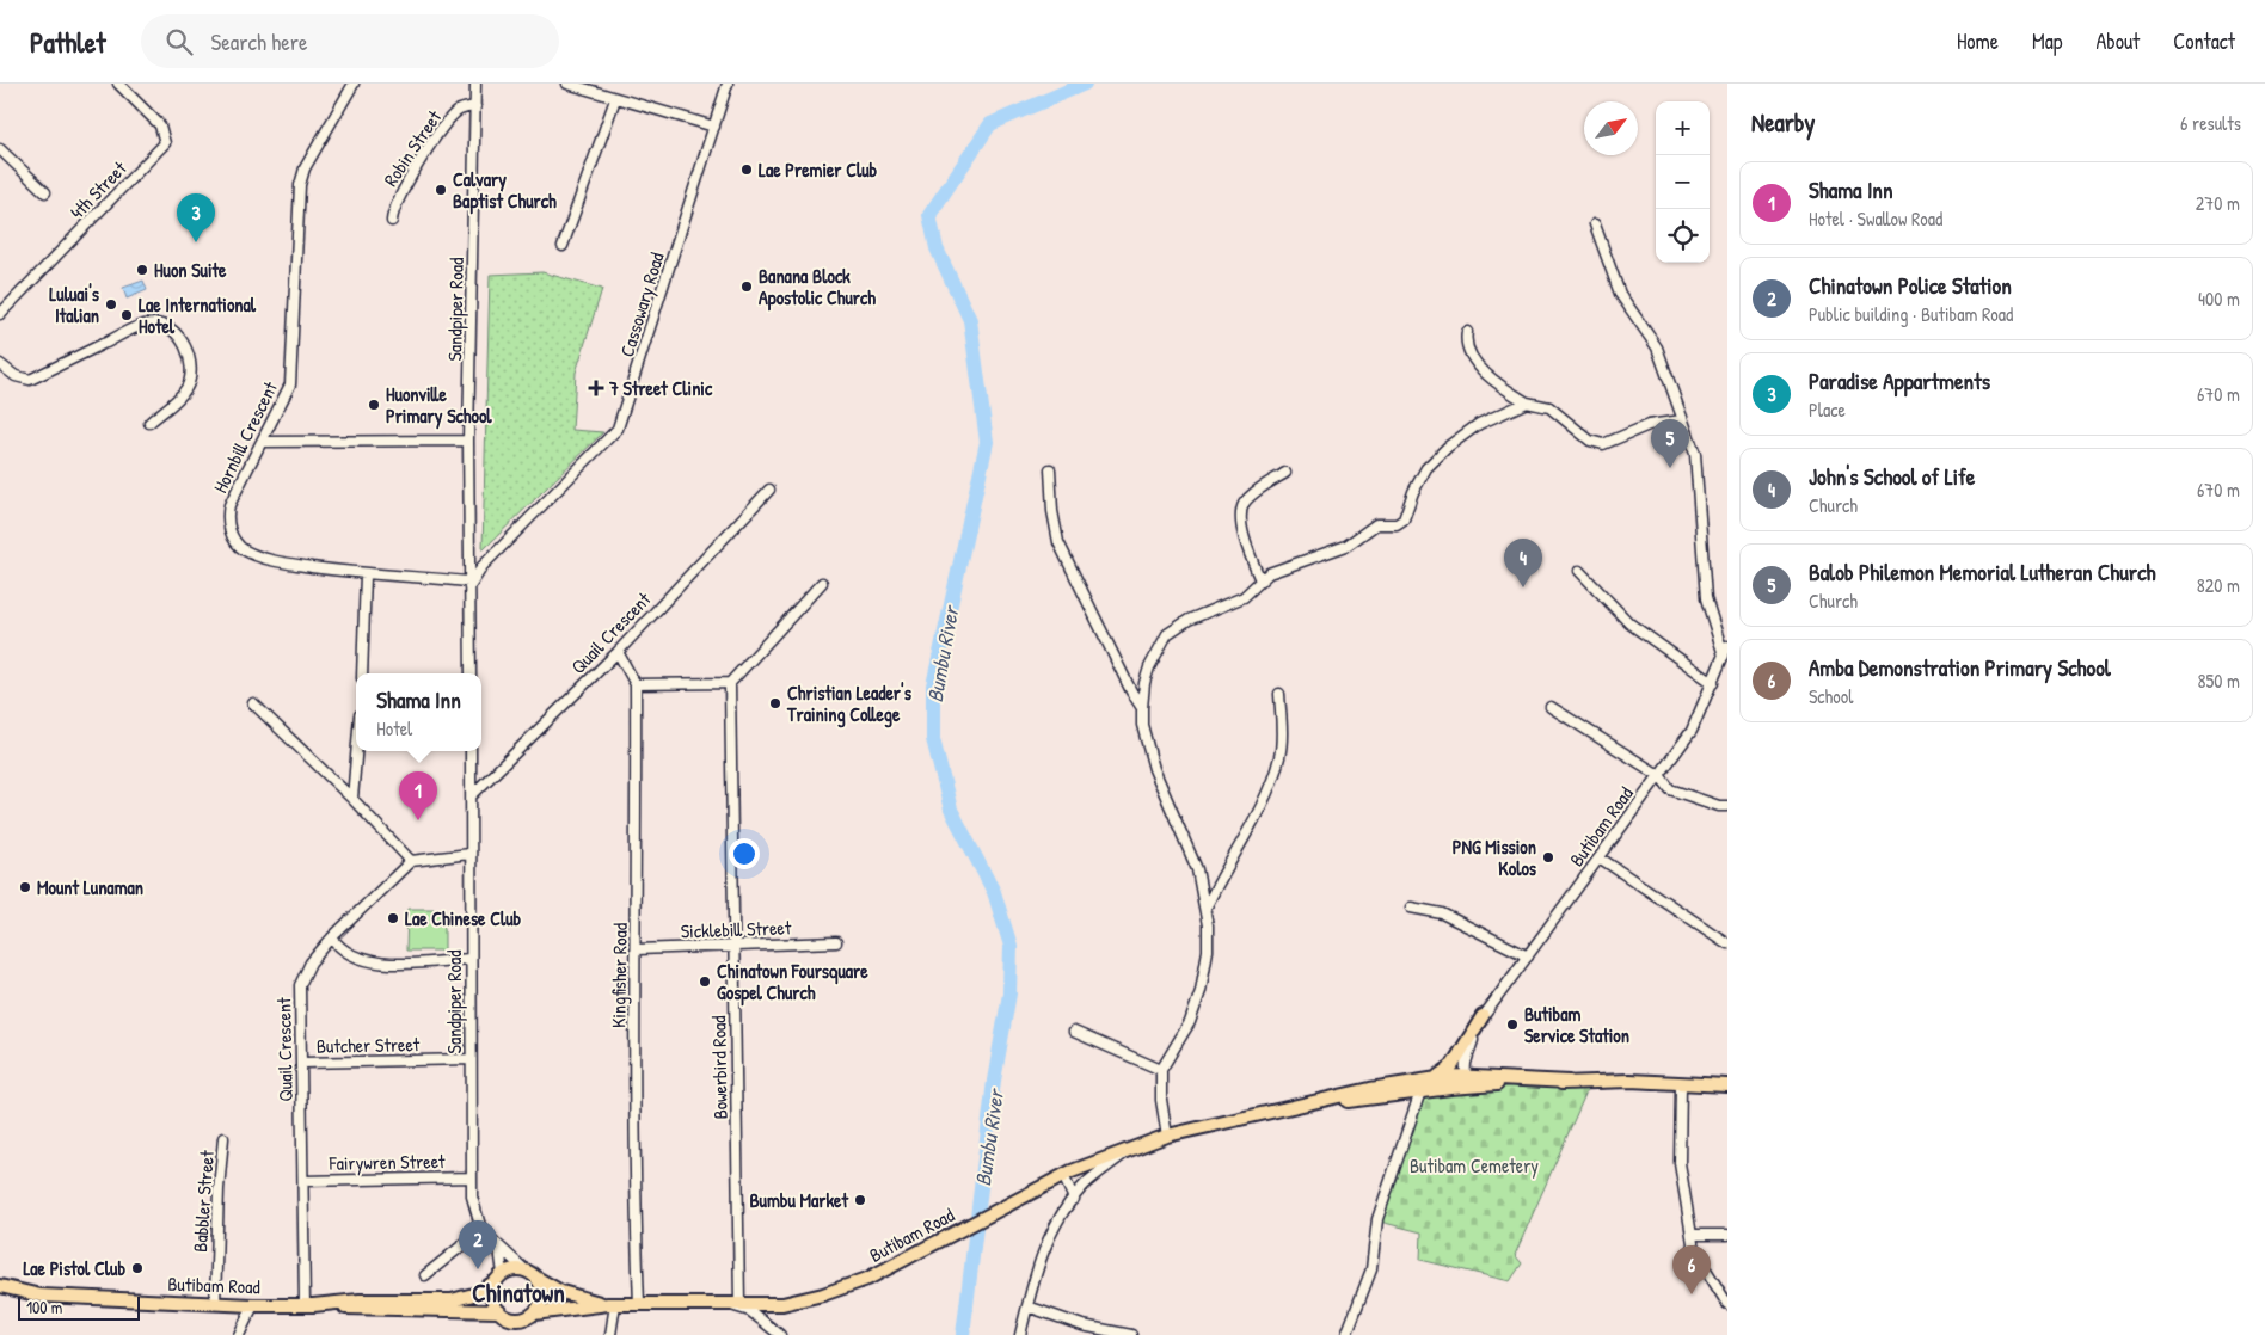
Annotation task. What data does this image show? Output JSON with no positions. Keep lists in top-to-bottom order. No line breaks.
{"streets":{"main road":["Butibam Road"],"street":["Robin Street","4th Street","Cassowary Road","Sandpiper Road","Hornbill Crescent","Quail Crescent","Sicklebill Street","Kingfisher Road","Butcher Street","Bowerbird Road","Fairywren Street","Babbler Street"]},"crossings":[["Robin Street","Sandpiper Road"],["Cassowary Road","Sandpiper Road"],["Cassowary Road","Hornbill Crescent"],["Sandpiper Road","Hornbill Crescent"],["Sandpiper Road","Quail Crescent"],["Sandpiper Road","Butibam Road"],["Sandpiper Road","Butcher Street"],["Sandpiper Road","Fairywren Street"],["Quail Crescent","Butibam Road"],["Quail Crescent","Kingfisher Road"],["Quail Crescent","Butcher Street"],["Quail Crescent","Fairywren Street"],["Butibam Road","Kingfisher Road"],["Butibam Road","Bowerbird Road"],["Butibam Road","Babbler Street"],["Sicklebill Street","Kingfisher Road"],["Sicklebill Street","Bowerbird Road"]],"districts":["Chinatown"],"water":["Bumbu River"],"parks":["Butibam Cemetery"],"places":{"other":["Lae Premier Club","Calvary Baptist Church","Huon Suite","Banana Block Apostolic Church","Luluai's Italian","Lae International Hotel","Huonville Primary School","Christian Leader's Training College","PNG Mission Kolos","Mount Lunaman","Lae Chinese Club","Chinatown Foursquare Gospel Church","Butibam Service Station","Bumbu Market","Lae Pistol Club"],"health":["7 Street Clinic"]},"scale_bar":"100 m","north":"top right","page":{"header":"Pathlet","search":"Search here","nav":["Home","Map","About","Contact"],"heading":["Nearby","6 results"],"map_buttons":["+","−"],"list":[{"mark":"1","name":"Shama Inn","note":"Hotel · Swallow Road","value":"270 m"},{"mark":"2","name":"Chinatown Police Station","note":"Public building · Butibam Road","value":"400 m"},{"mark":"3","name":"Paradise Appartments","note":"Place","value":"670 m"},{"mark":"4","name":"John's School of Life","note":"Church","value":"670 m"},{"mark":"5","name":"Balob Philemon Memorial Lutheran Church","note":"Church","value":"820 m"},{"mark":"6","name":"Amba Demonstration Primary School","note":"School","value":"850 m"}],"pins":["3","5","4","1","2","6"],"popup":["Shama Inn","Hotel"],"scale":"100 m"}}
